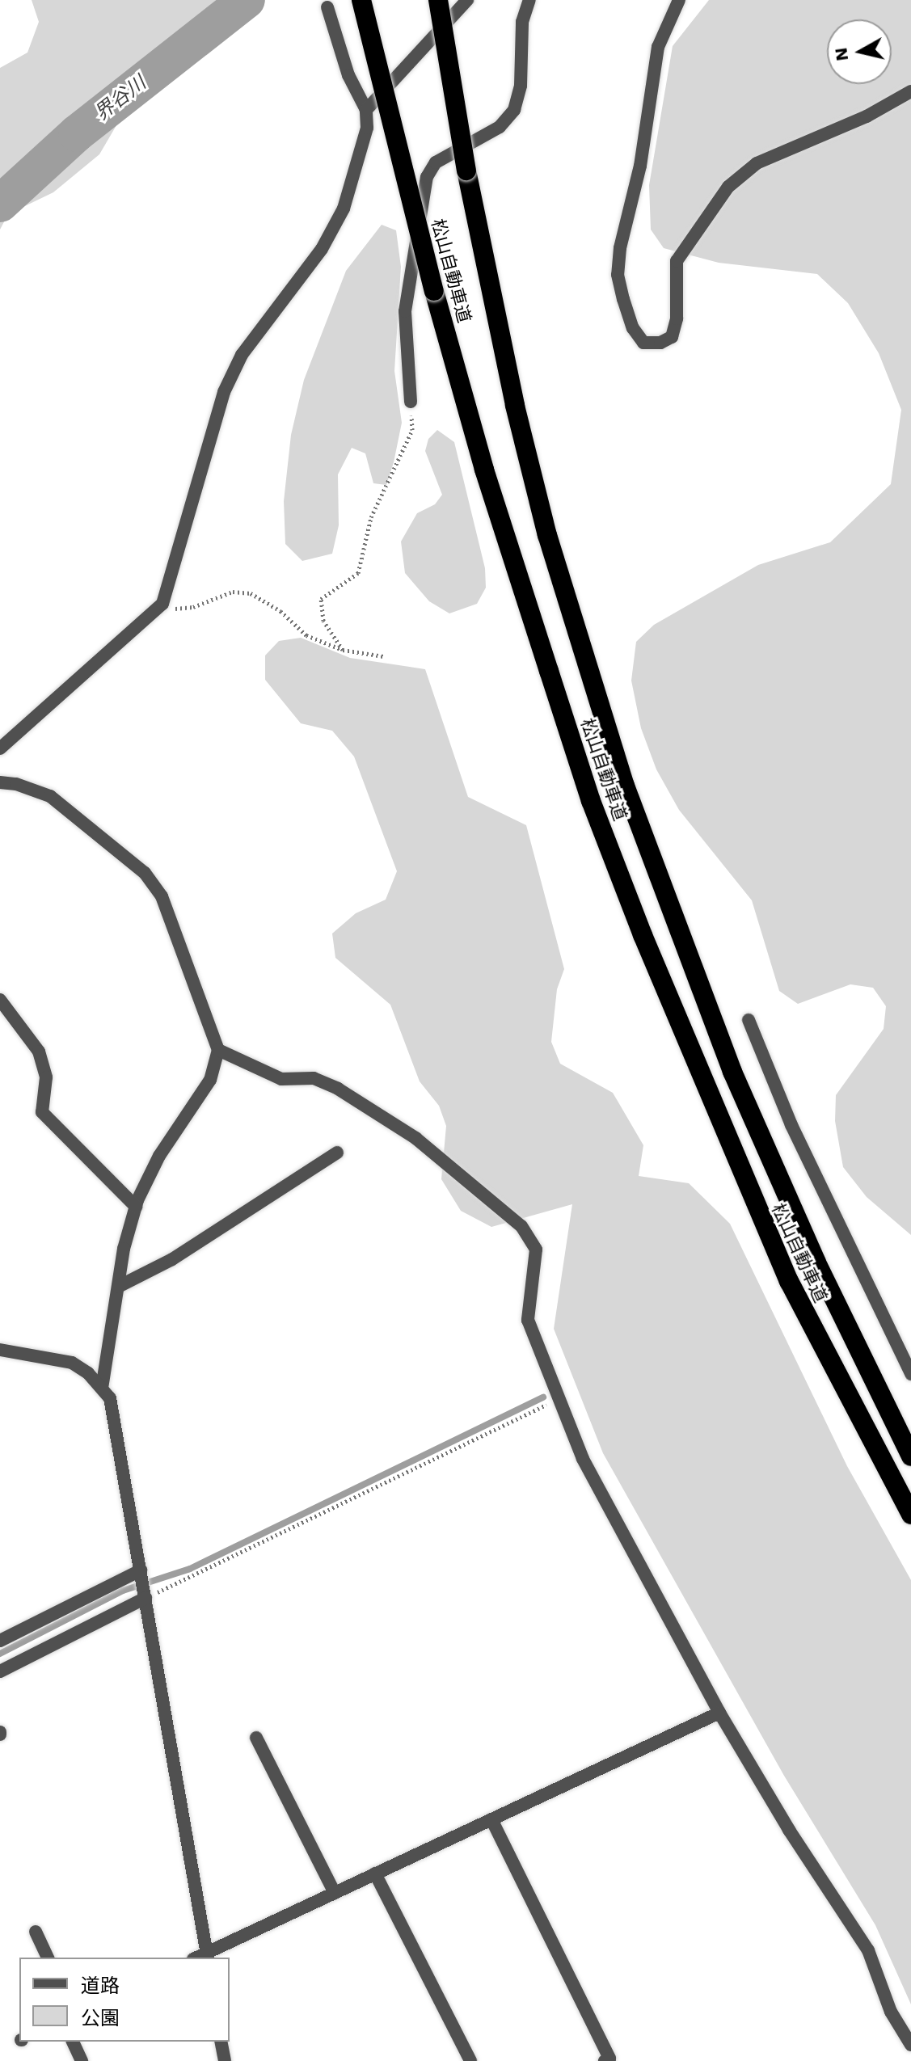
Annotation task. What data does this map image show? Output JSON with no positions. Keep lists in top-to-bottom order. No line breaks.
{"streets":{"highway":["松山自動車道"]},"water":["界谷川"],"legend":["道路","公園"],"north":"left"}
